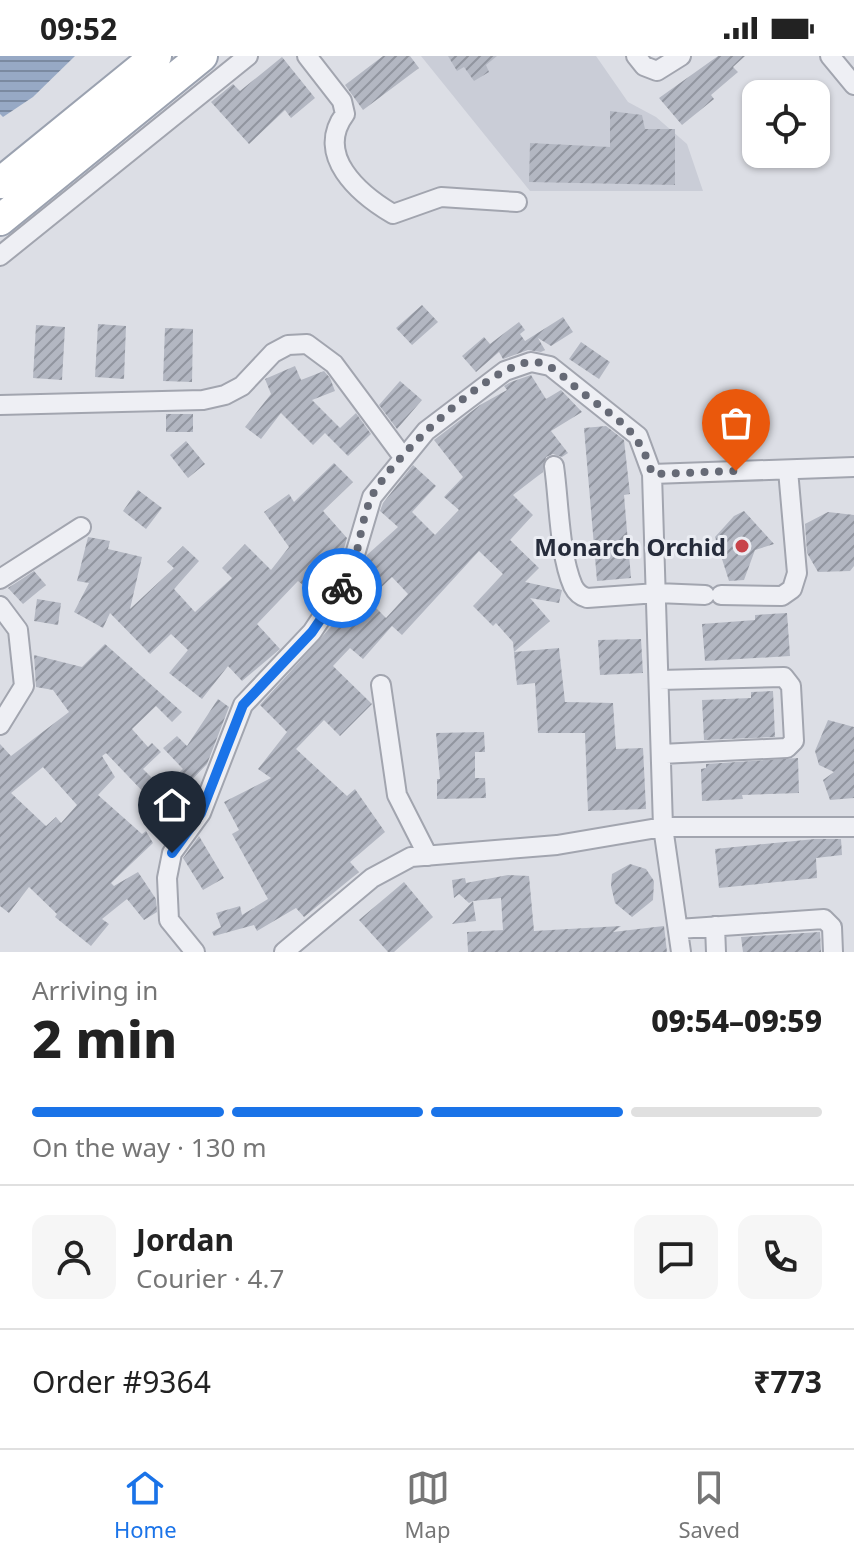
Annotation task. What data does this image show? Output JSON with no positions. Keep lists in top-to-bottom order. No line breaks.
{"places":["Monarch Orchid"],"page":{"status":"09:52","heading":["2 min","Arriving in","09:54–09:59"],"panel":["Jordan","Courier · 4.7","Order #9364","₹773"],"bar":"On the way · 130 m","tabs":["Home","Map","Saved"]}}
